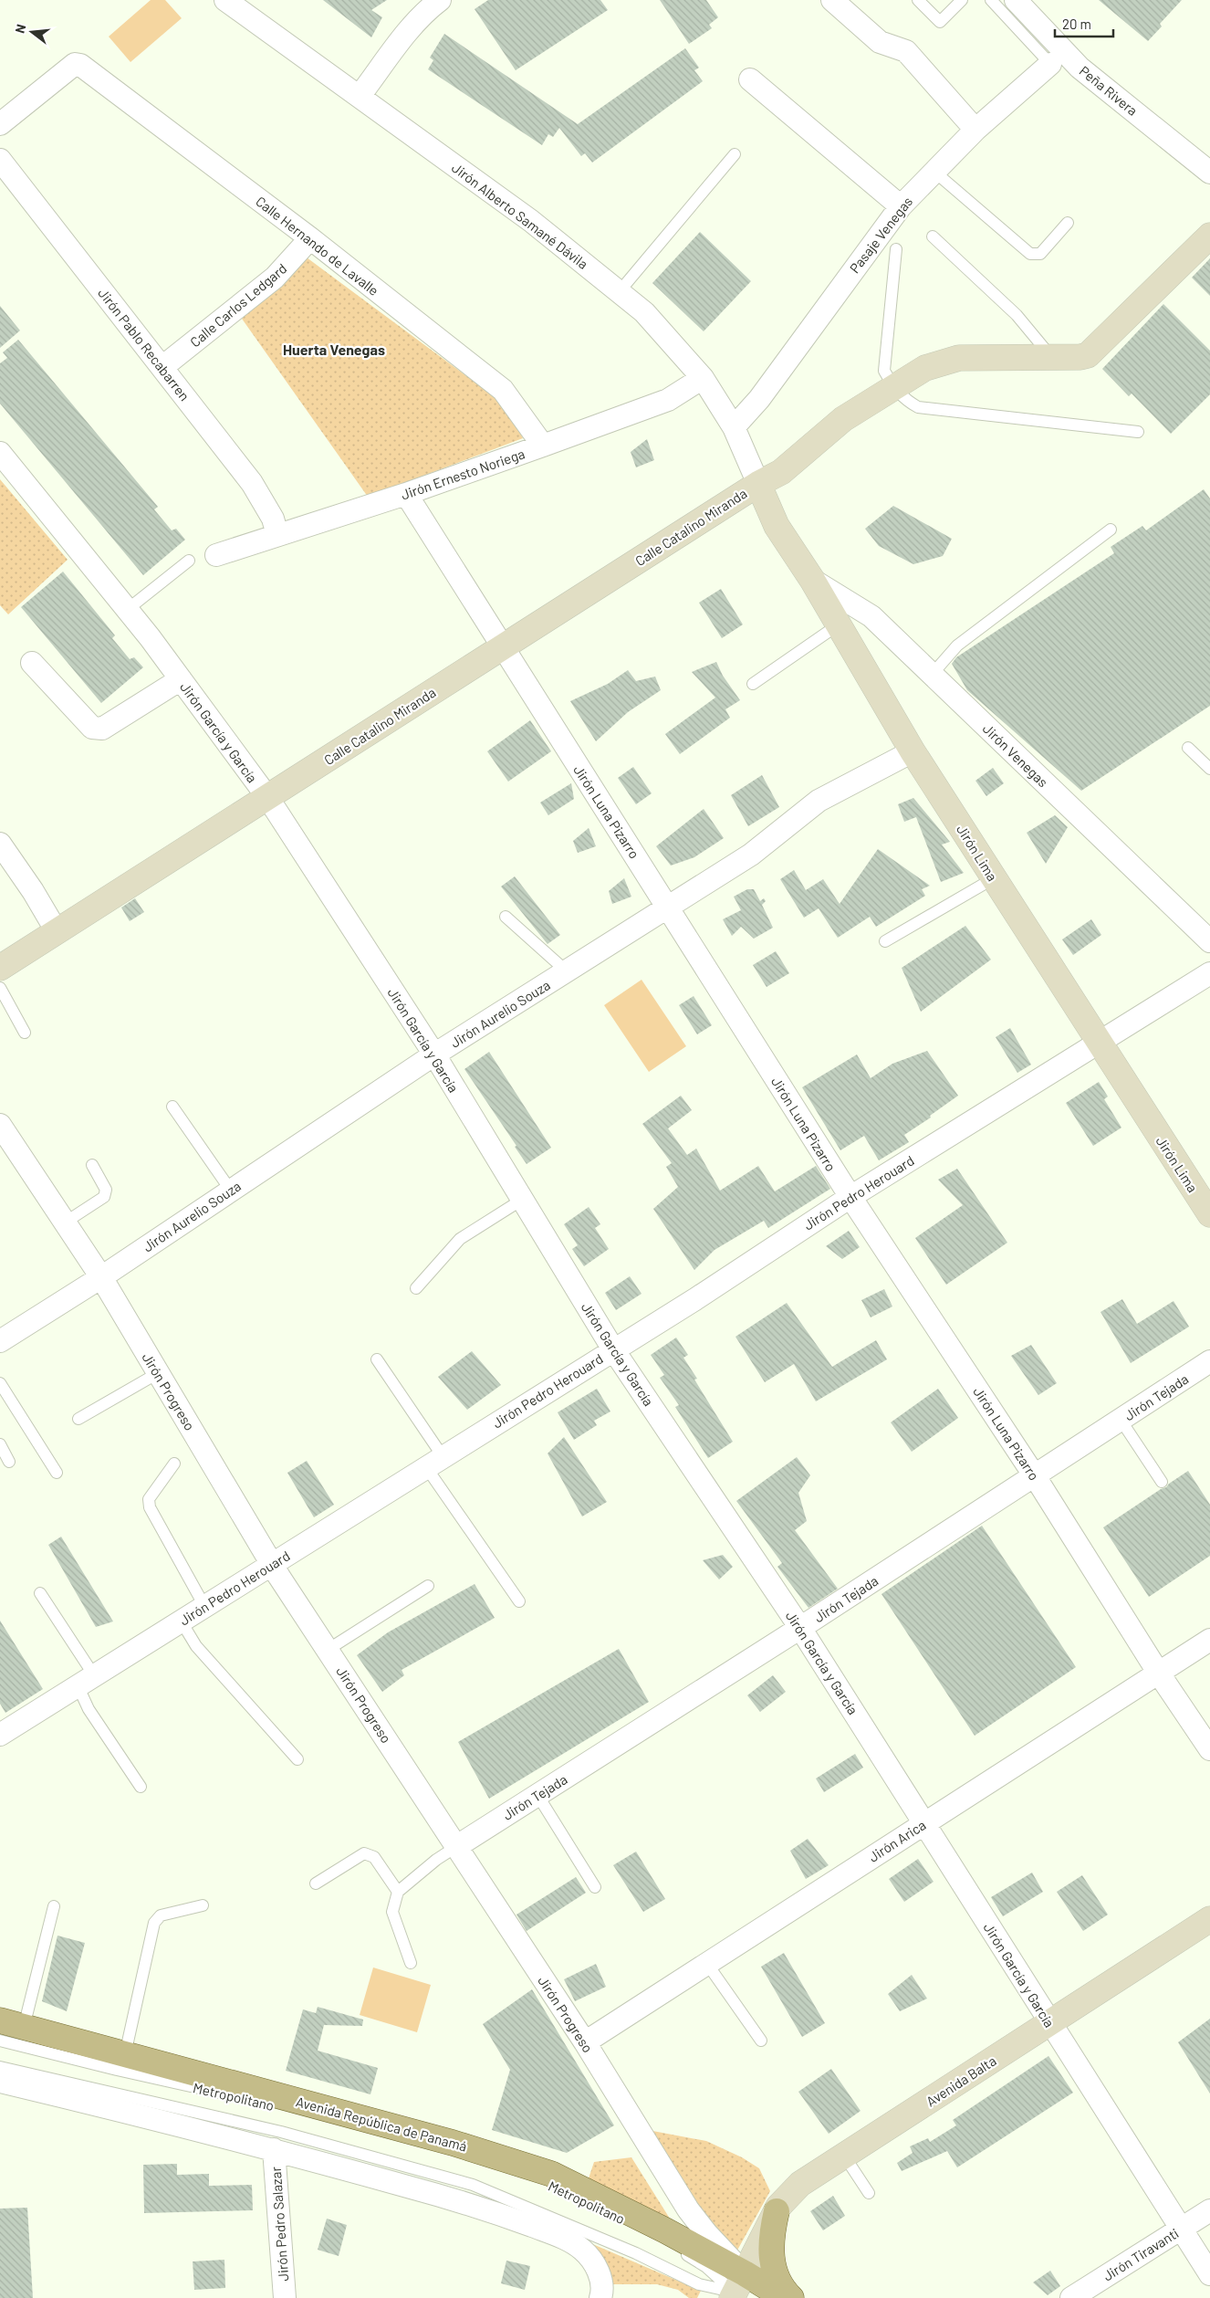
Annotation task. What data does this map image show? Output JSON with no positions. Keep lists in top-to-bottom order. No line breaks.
{"streets":{"main road":["Avenida República de Panamá"],"street":["Peña Rivera","Jirón Alberto Samané Dávila","Pasaje Venegas","Calle Hernando de Lavalle","Calle Carlos Ledgard","Jirón Pablo Recabarren","Jirón Ernesto Noriega","Calle Catalino Miranda","Jirón García y García","Jirón Venegas","Jirón Luna Pizarro","Jirón Lima","Jirón Aurelio Souza","Jirón Pedro Herouard","Jirón Progreso","Jirón Tejada","Jirón Arica","Avenida Balta","Jirón Pedro Salazar","Jirón Tiravanti"],"lane":["Metropolitano"]},"crossings":[["Jirón Alberto Samané Dávila","Pasaje Venegas"],["Jirón Alberto Samané Dávila","Jirón Ernesto Noriega"],["Jirón Alberto Samané Dávila","Calle Catalino Miranda"],["Jirón Alberto Samané Dávila","Jirón Lima"],["Calle Hernando de Lavalle","Calle Carlos Ledgard"],["Calle Hernando de Lavalle","Jirón Ernesto Noriega"],["Calle Carlos Ledgard","Jirón Pablo Recabarren"],["Jirón Pablo Recabarren","Jirón Ernesto Noriega"],["Jirón Ernesto Noriega","Jirón Luna Pizarro"],["Calle Catalino Miranda","Jirón García y García"],["Calle Catalino Miranda","Jirón Luna Pizarro"],["Calle Catalino Miranda","Jirón Lima"],["Jirón García y García","Jirón Aurelio Souza"],["Jirón García y García","Jirón Pedro Herouard"],["Jirón García y García","Jirón Tejada"],["Jirón García y García","Jirón Arica"],["Jirón García y García","Avenida Balta"],["Jirón García y García","Jirón Tiravanti"],["Jirón Venegas","Jirón Lima"],["Jirón Luna Pizarro","Jirón Aurelio Souza"],["Jirón Luna Pizarro","Jirón Pedro Herouard"],["Jirón Luna Pizarro","Jirón Tejada"],["Jirón Luna Pizarro","Jirón Arica"],["Jirón Lima","Jirón Aurelio Souza"],["Jirón Lima","Jirón Pedro Herouard"],["Jirón Aurelio Souza","Jirón Progreso"],["Jirón Pedro Herouard","Jirón Progreso"],["Jirón Progreso","Jirón Tejada"],["Jirón Progreso","Jirón Arica"],["Jirón Progreso","Avenida Balta"],["Jirón Progreso","Metropolitano"],["Jirón Progreso","Avenida República de Panamá"],["Avenida Balta","Metropolitano"],["Avenida Balta","Avenida República de Panamá"],["Metropolitano","Avenida República de Panamá"]],"districts":["Huerta Venegas"],"scale_bar":"20 m","north":"left"}
